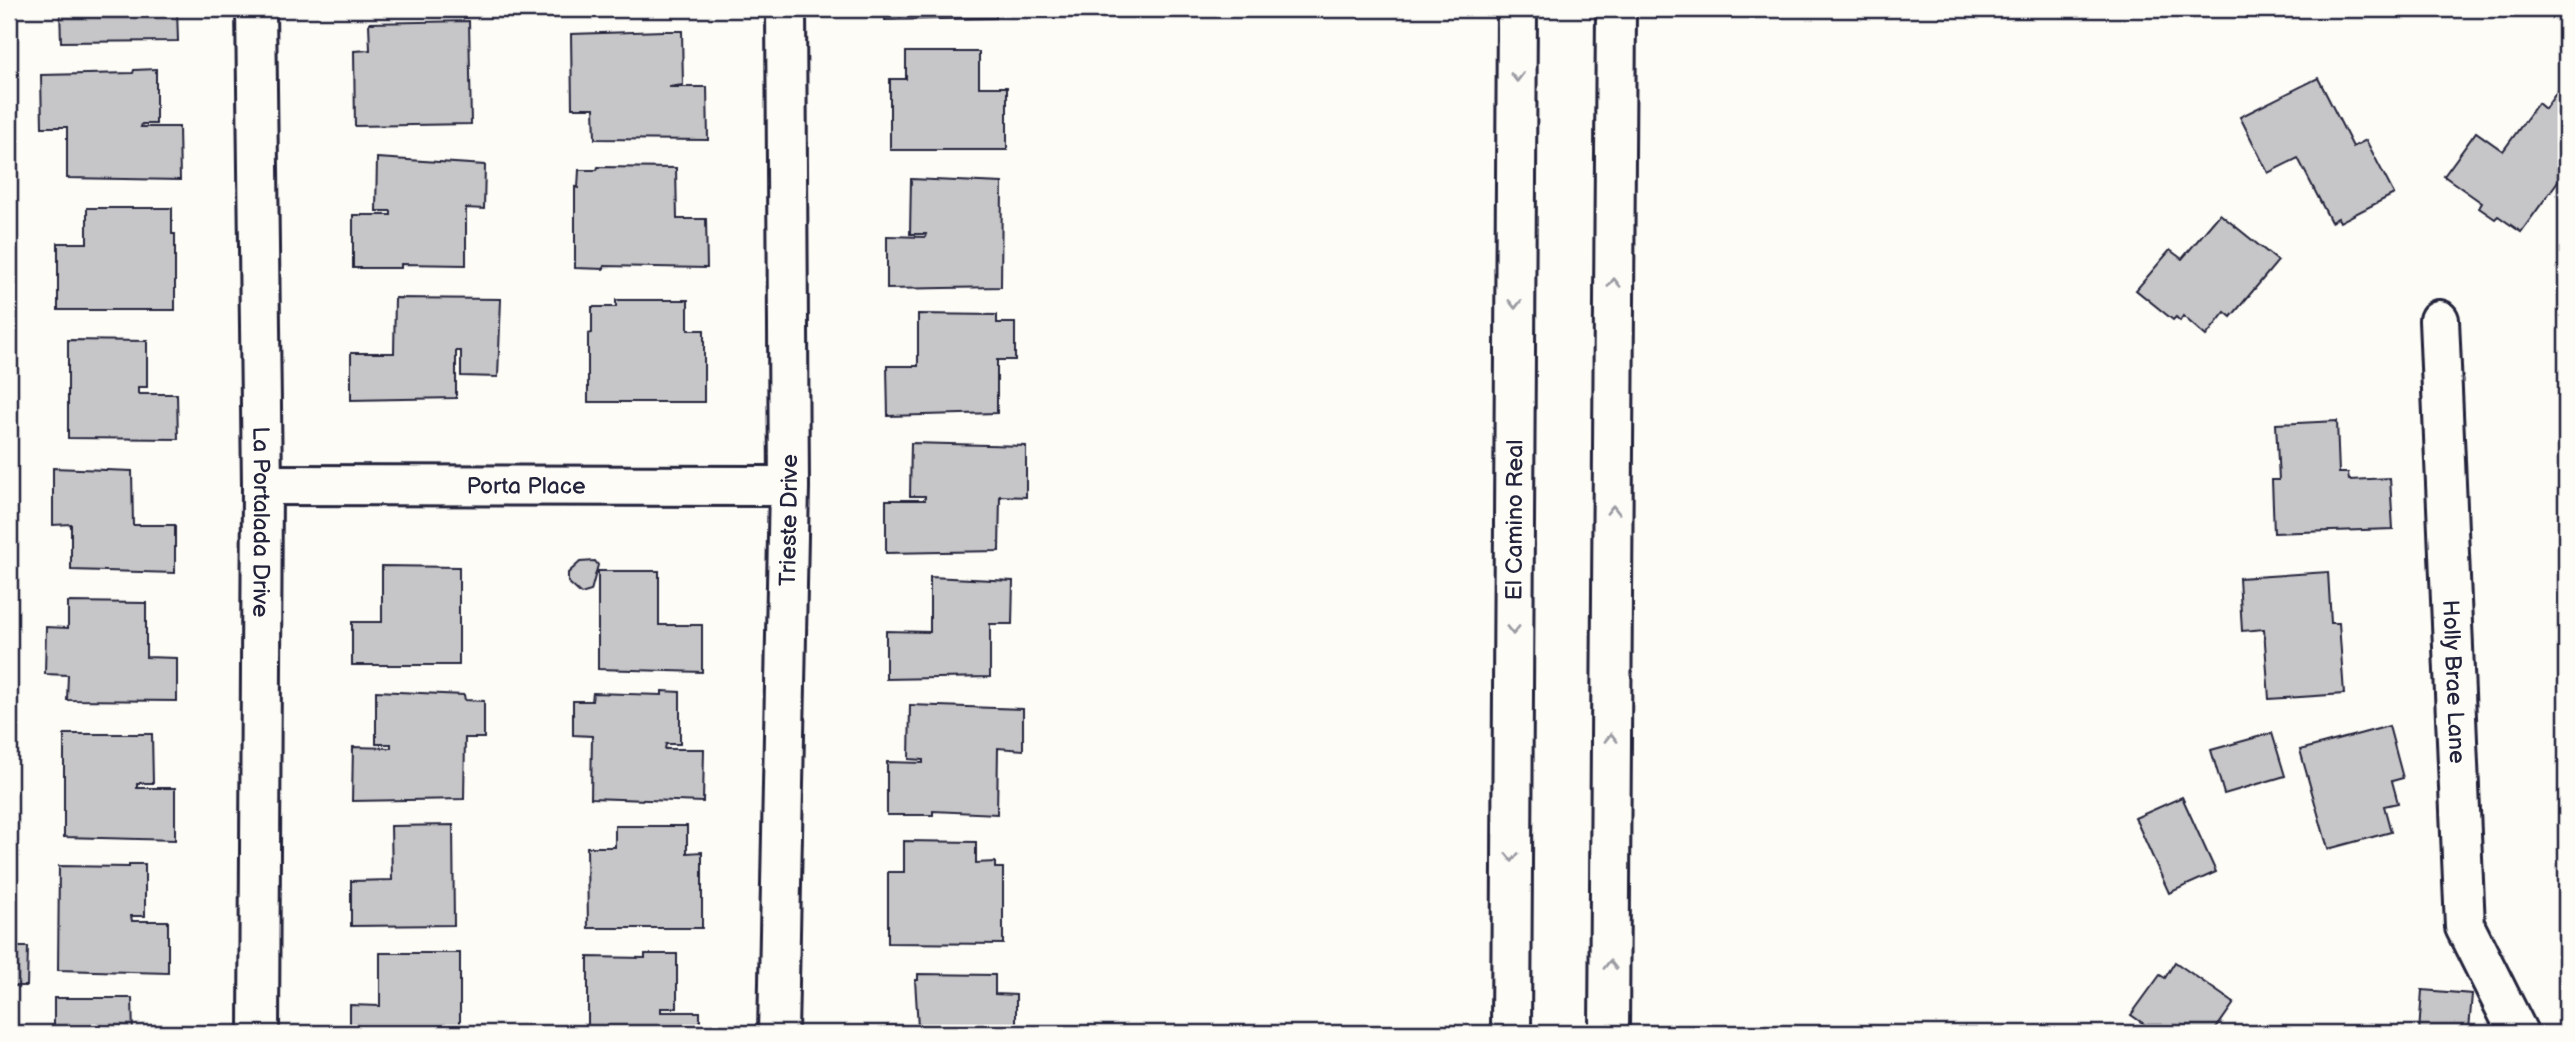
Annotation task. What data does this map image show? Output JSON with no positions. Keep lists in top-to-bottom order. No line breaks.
{"streets":{"street":["Porta Place","La Portalada Drive","Trieste Drive","El Camino Real","Holly Brae Lane"]},"crossings":[["Porta Place","La Portalada Drive"],["Porta Place","Trieste Drive"]]}
